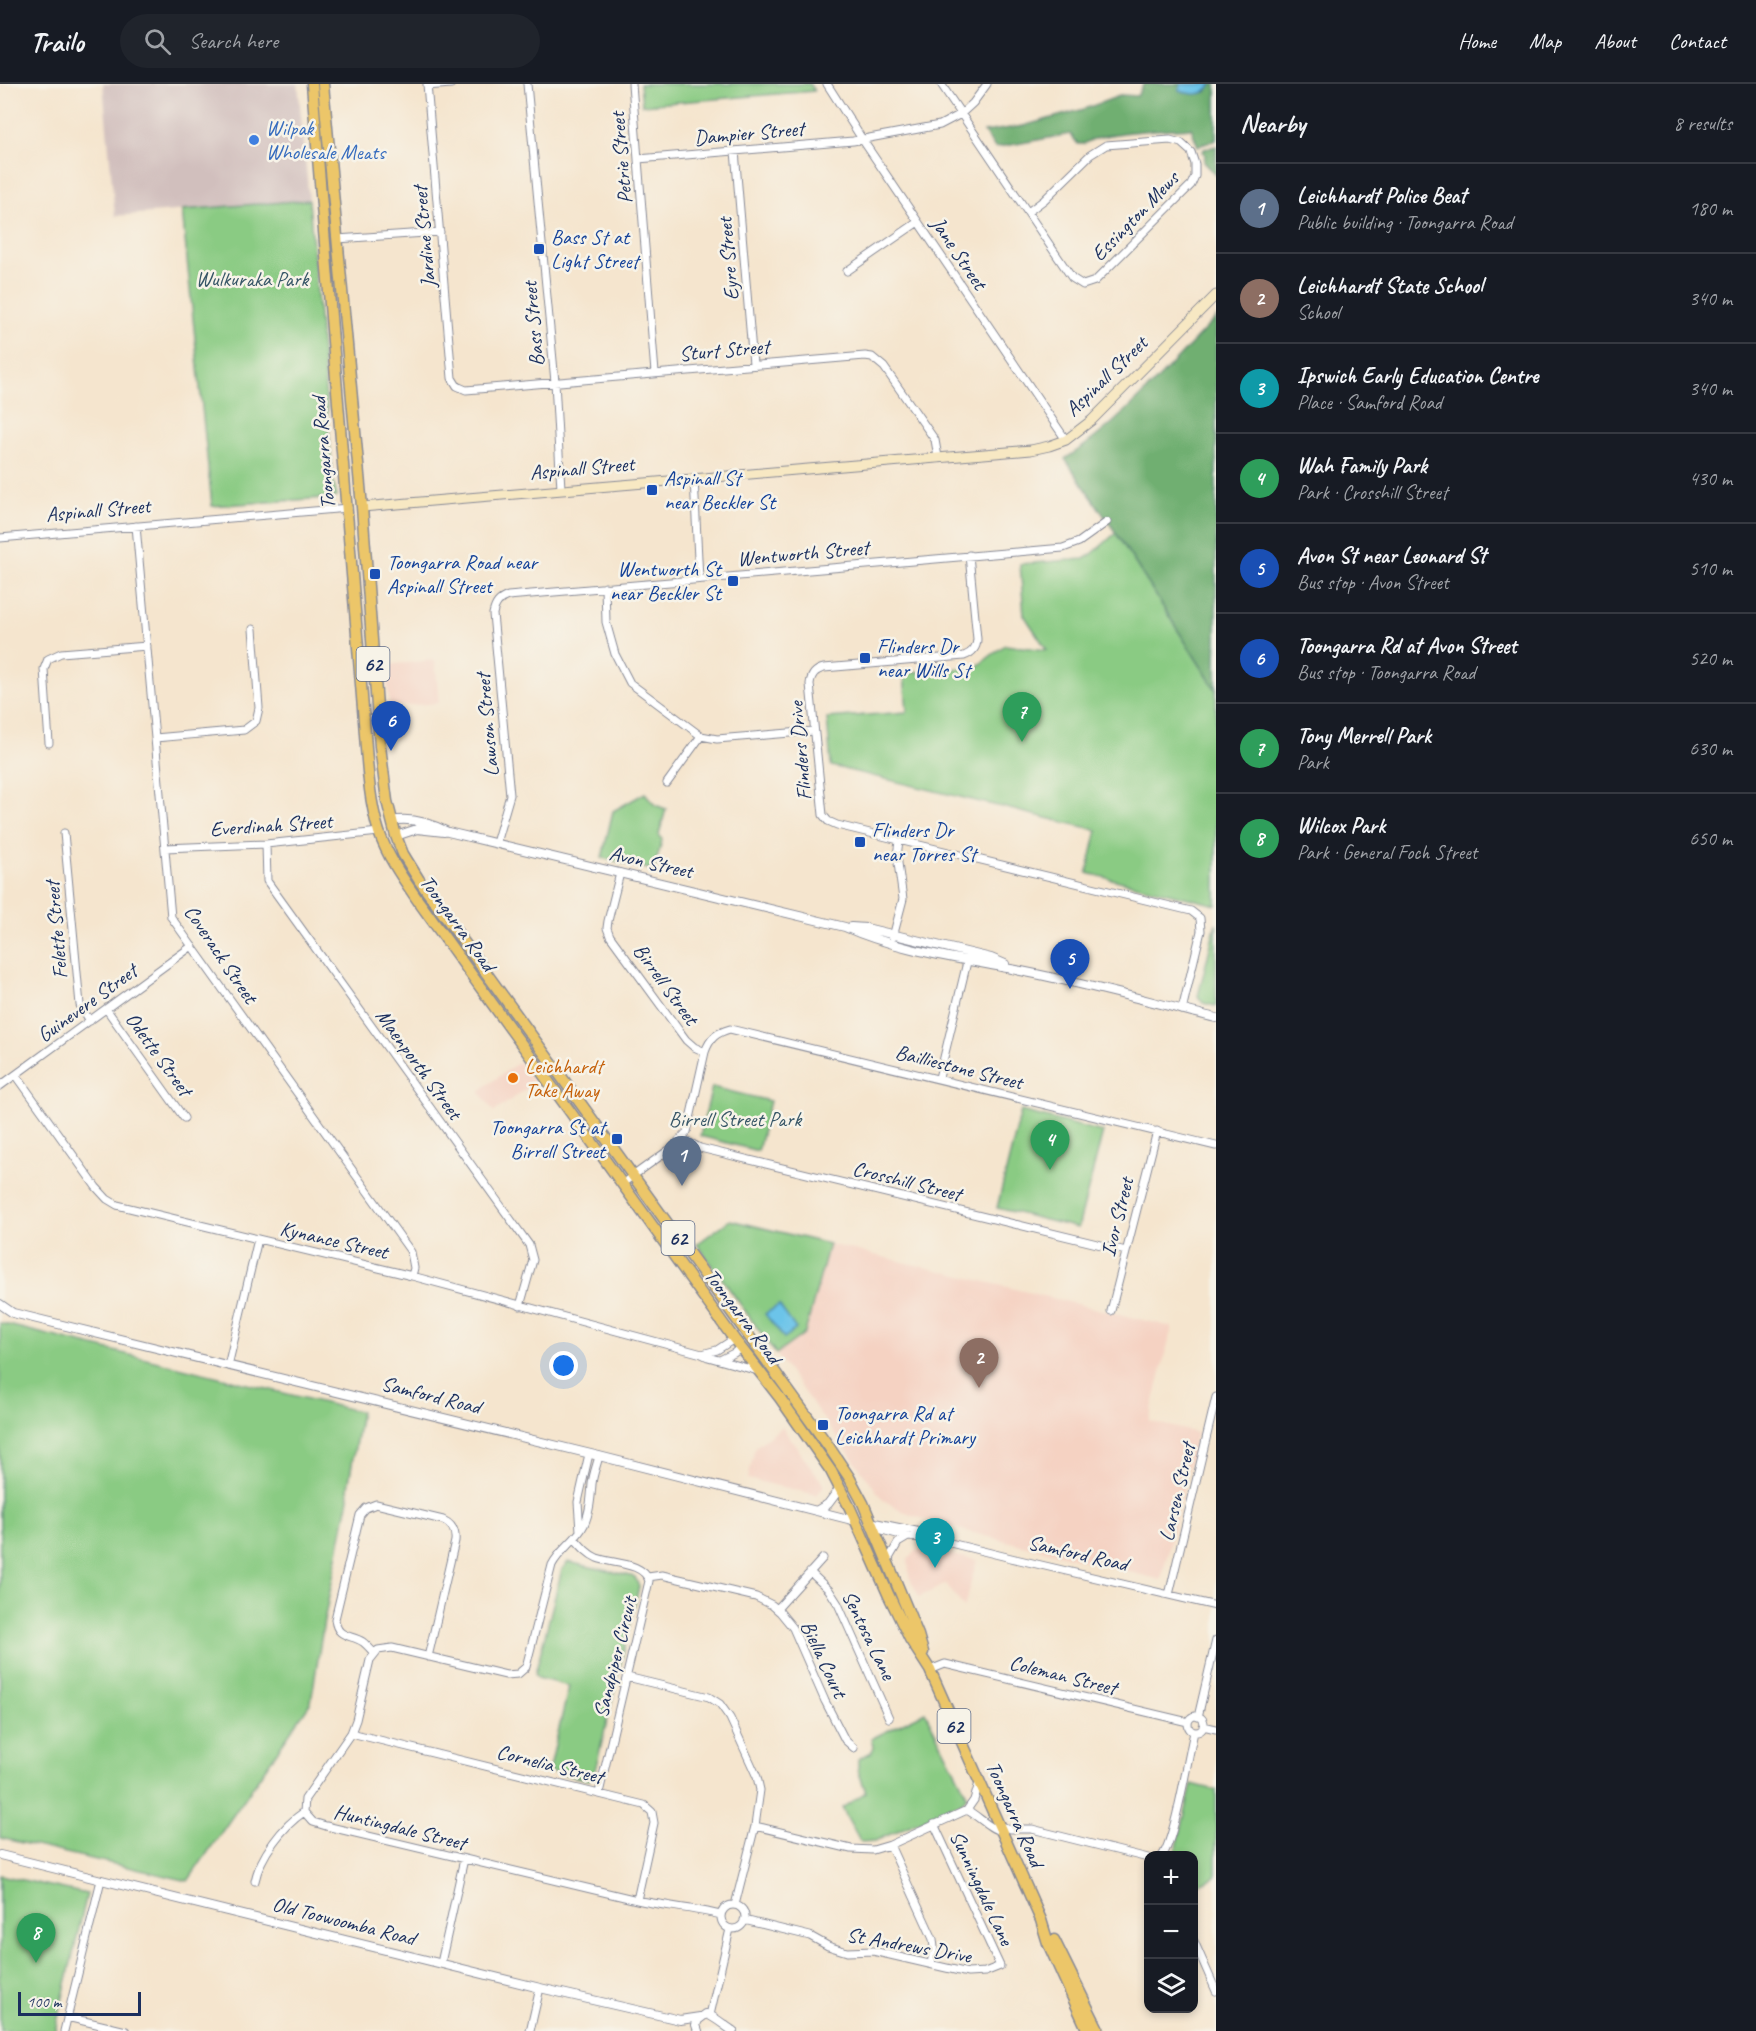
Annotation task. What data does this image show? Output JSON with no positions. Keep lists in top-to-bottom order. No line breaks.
{"streets":{"main road":["Aspinall Street","Toongarra Road","62","Samford Road"],"street":["Dampier Street","Petrie Street","Essington Mews","Jardine Street","Jane Street","Eyre Street","Bass Street","Sturt Street","Wentworth Street","Lawson Street","Flinders Drive","Everdinah Street","Avon Street","Felette Street","Coverack Street","Birrell Street","Guinevere Street","Odette Street","Maenporth Street","Bailliestone Street","Crosshill Street","Ivor Street","Kynance Street","Larsen Street","Sentosa Lane","Sandpiper Circuit","Biella Court","Coleman Street","Cornelia Street","Huntingdale Street","Sunningdale Lane","Old Toowoomba Road","St Andrews Drive"]},"crossings":[["Dampier Street","Petrie Street"],["Dampier Street","Essington Mews"],["Dampier Street","Jane Street"],["Dampier Street","Eyre Street"],["Petrie Street","Sturt Street"],["Jardine Street","Sturt Street"],["Jane Street","Aspinall Street"],["Eyre Street","Sturt Street"],["Bass Street","Sturt Street"],["Bass Street","Aspinall Street"],["Sturt Street","Aspinall Street"],["Aspinall Street","Toongarra Road"],["Aspinall Street","Coverack Street"],["Toongarra Road","Everdinah Street"],["Toongarra Road","Avon Street"],["Toongarra Road","Kynance Street"],["Toongarra Road","Samford Road"],["Toongarra Road","Coleman Street"],["Wentworth Street","Lawson Street"],["Wentworth Street","Flinders Drive"],["Lawson Street","Avon Street"],["Flinders Drive","Avon Street"],["Everdinah Street","Coverack Street"],["Everdinah Street","Maenporth Street"],["Avon Street","Birrell Street"],["Felette Street","Guinevere Street"],["Coverack Street","Guinevere Street"],["Coverack Street","Kynance Street"],["Birrell Street","Bailliestone Street"],["Birrell Street","Crosshill Street"],["Guinevere Street","Odette Street"],["Guinevere Street","Kynance Street"],["Maenporth Street","Kynance Street"],["Bailliestone Street","Ivor Street"],["Crosshill Street","Ivor Street"],["Samford Road","Larsen Street"],["Sandpiper Circuit","Biella Court"],["Sandpiper Circuit","Cornelia Street"],["Cornelia Street","Huntingdale Street"],["Huntingdale Street","St Andrews Drive"],["Sunningdale Lane","St Andrews Drive"]],"parks":["Wulkuraka Park","Birrell Street Park"],"places":{"other":["Wilpak Wholesale Meats","Leichhardt Take Away"],"transit":["Bass St at Light Street","Aspinall St near Beckler St","Toongarra Road near Aspinall Street","Wentworth St near Beckler St","Flinders Dr near Wills St","Flinders Dr near Torres St","Toongarra St at Birrell Street","Toongarra Rd at Leichhardt Primary"]},"scale_bar":"100 m","page":{"header":"Trailo","search":"Search here","nav":["Home","Map","About","Contact"],"heading":["Nearby","8 results"],"list":[{"mark":"1","name":"Leichhardt Police Beat","note":"Public building · Toongarra Road","value":"180 m"},{"mark":"2","name":"Leichhardt State School","note":"School","value":"340 m"},{"mark":"3","name":"Ipswich Early Education Centre","note":"Place · Samford Road","value":"340 m"},{"mark":"4","name":"Wah Family Park","note":"Park · Crosshill Street","value":"430 m"},{"mark":"5","name":"Avon St near Leonard St","note":"Bus stop · Avon Street","value":"510 m"},{"mark":"6","name":"Toongarra Rd at Avon Street","note":"Bus stop · Toongarra Road","value":"520 m"},{"mark":"7","name":"Tony Merrell Park","note":"Park","value":"630 m"},{"mark":"8","name":"Wilcox Park","note":"Park · General Foch Street","value":"650 m"}],"pins":["7","6","5","4","1","2","3","8"],"map_buttons":["+","−"],"scale":"100 m"}}
